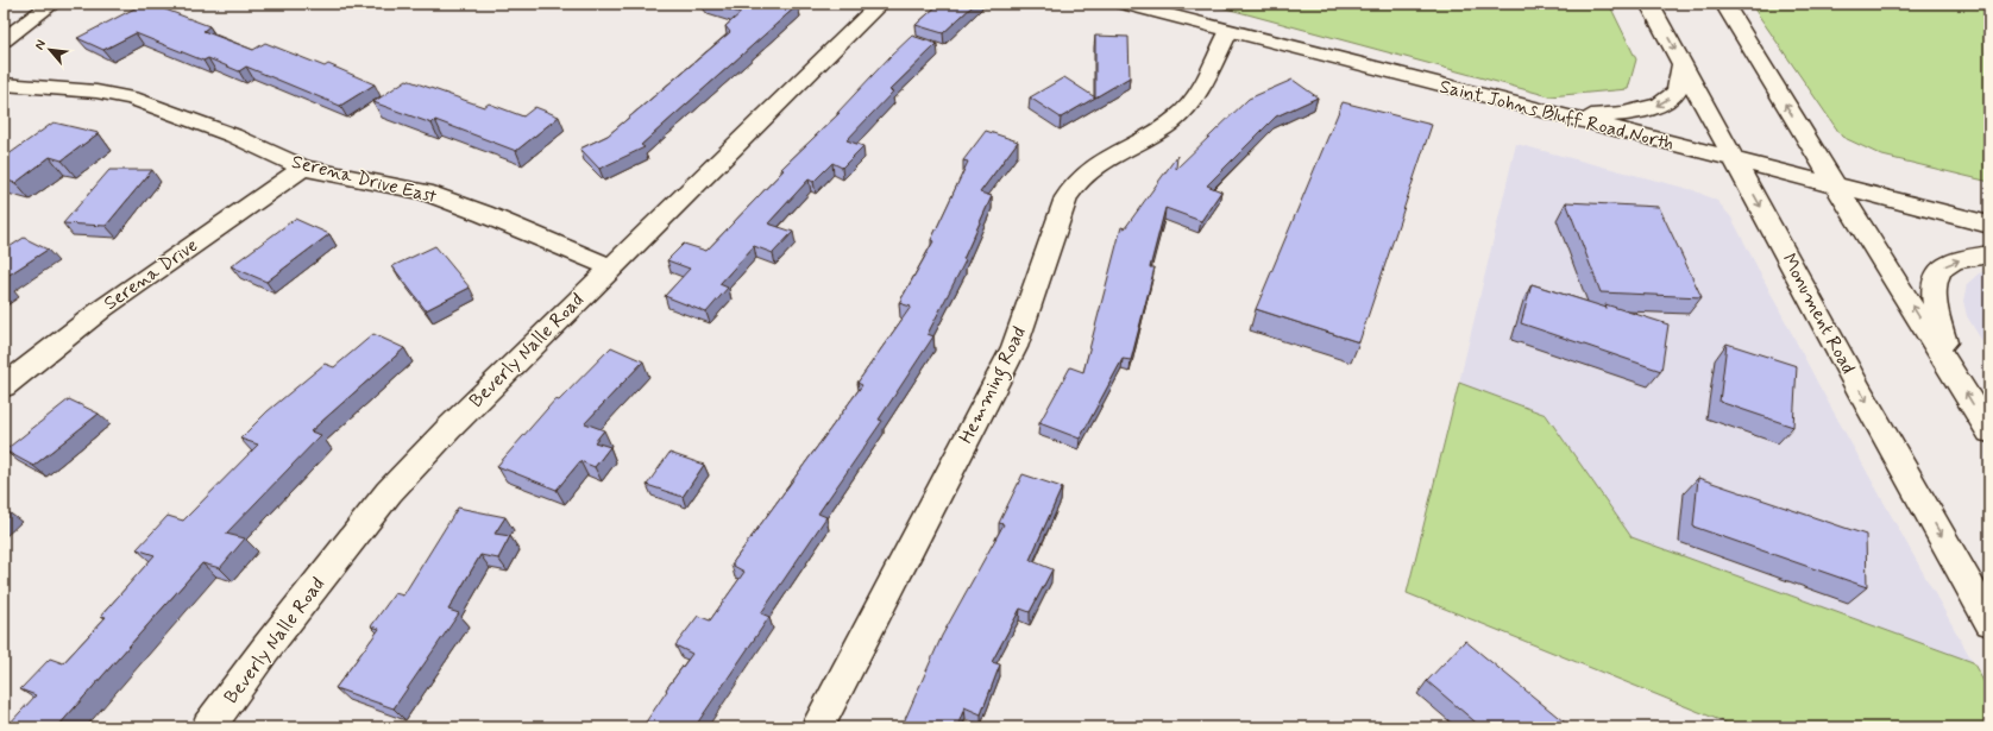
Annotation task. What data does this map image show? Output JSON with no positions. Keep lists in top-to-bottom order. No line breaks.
{"streets":{"street":["Saint Johns Bluff Road North","Serena Drive East","Serena Drive","Monument Road","Beverly Nalle Road","Hemming Road"]},"crossings":[["Saint Johns Bluff Road North","Monument Road"],["Saint Johns Bluff Road North","Hemming Road"],["Serena Drive East","Serena Drive"],["Serena Drive East","Beverly Nalle Road"]],"north":"top left"}
